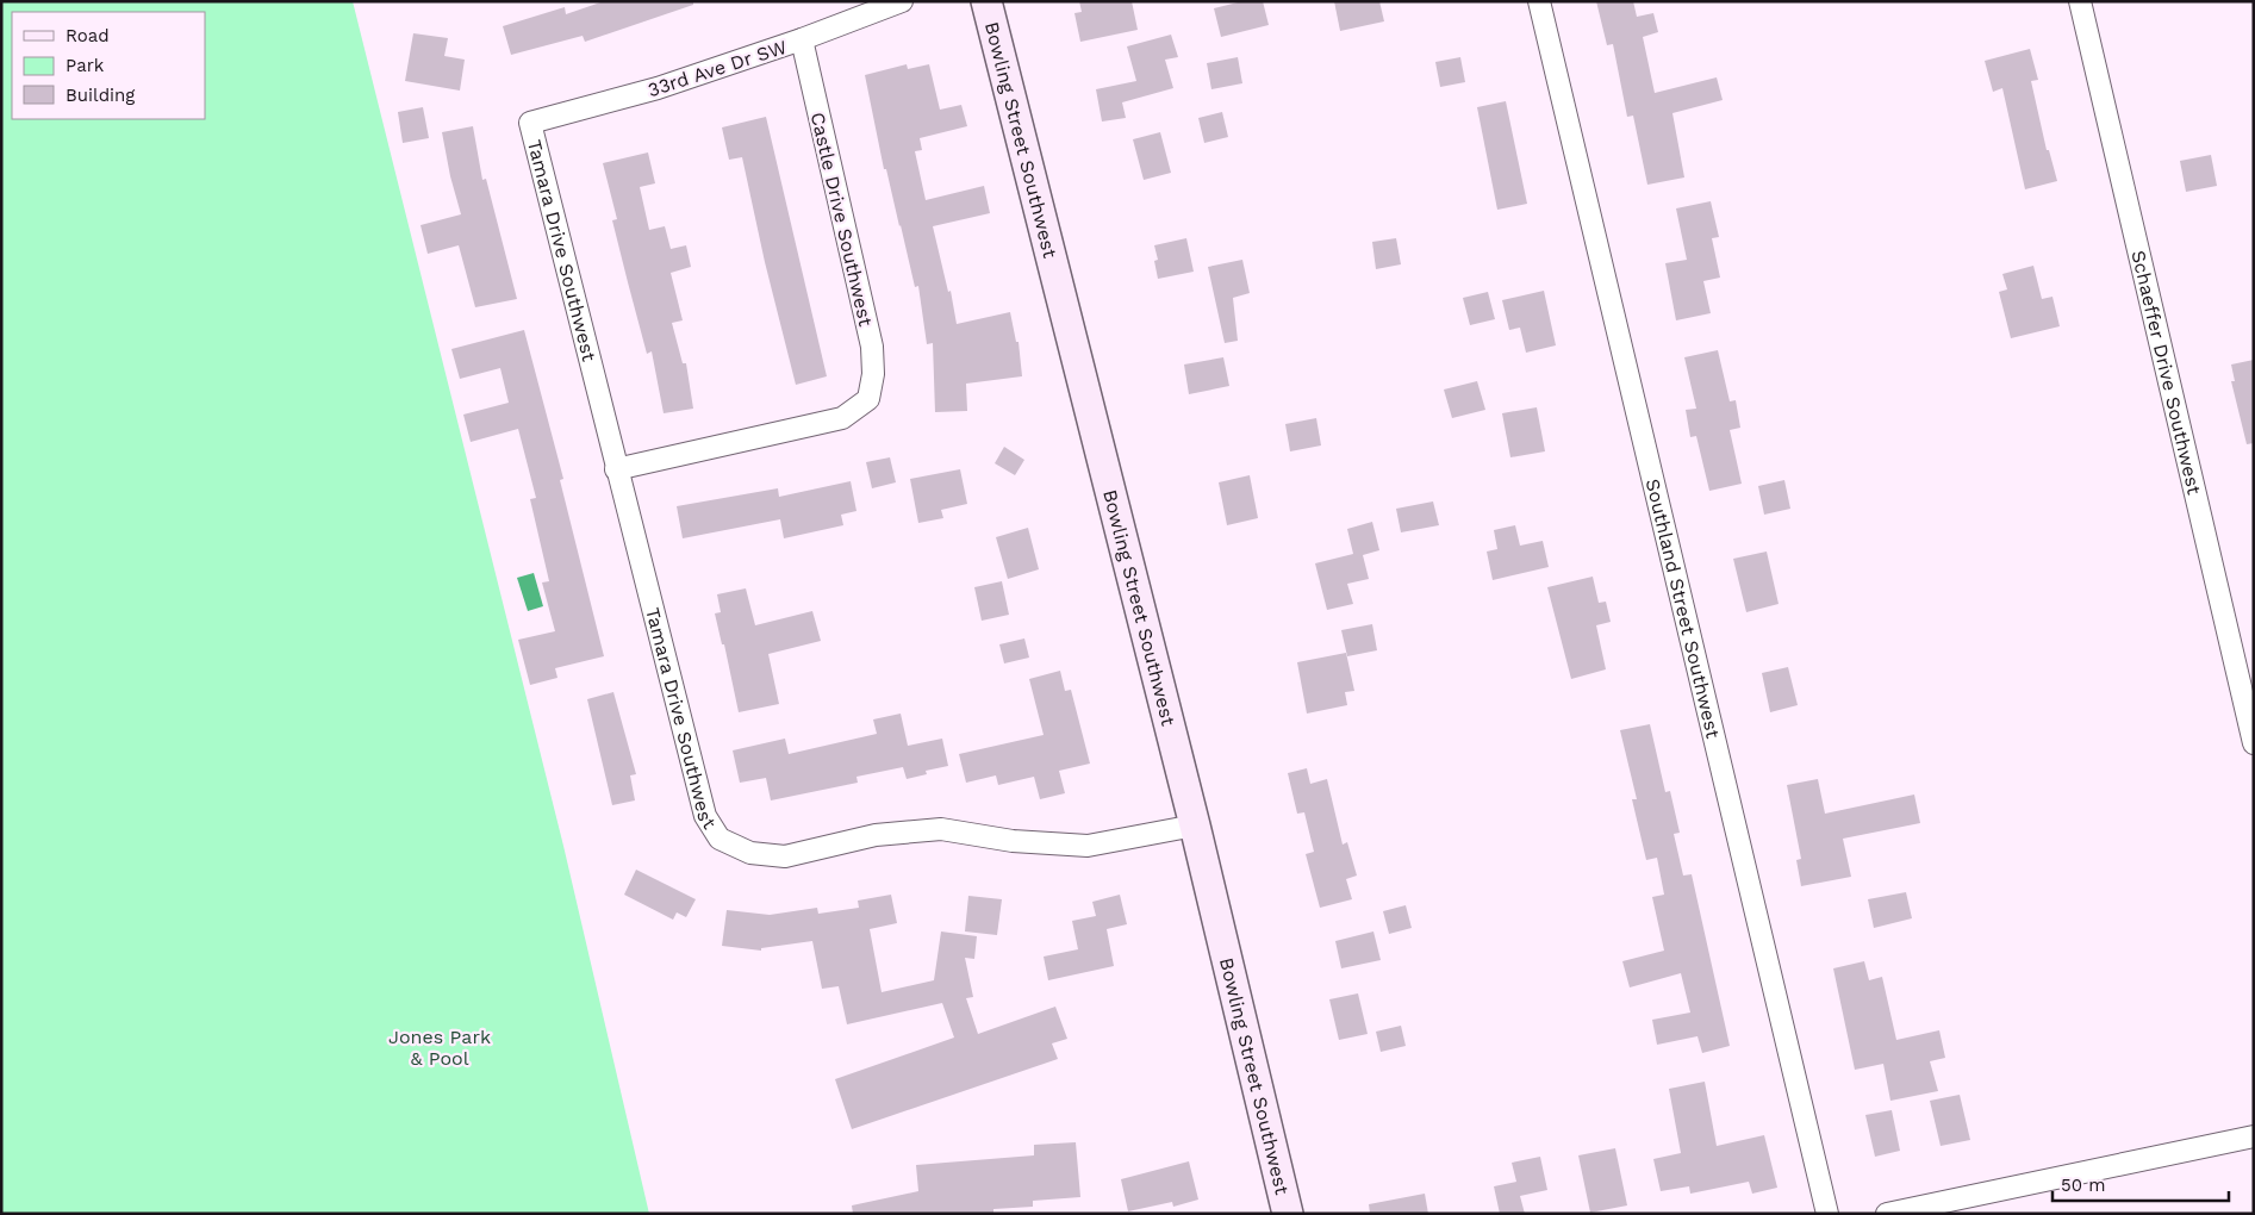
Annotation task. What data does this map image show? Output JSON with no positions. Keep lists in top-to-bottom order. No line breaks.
{"streets":{"main road":["Bowling Street Southwest"],"street":["33rd Ave Dr SW","Castle Drive Southwest","Tamara Drive Southwest","Schaeffer Drive Southwest","Southland Street Southwest"]},"crossings":[["33rd Ave Dr SW","Castle Drive Southwest"],["33rd Ave Dr SW","Tamara Drive Southwest"],["Bowling Street Southwest","Tamara Drive Southwest"],["Castle Drive Southwest","Tamara Drive Southwest"]],"parks":["Jones Park & Pool"],"legend":["Road","Park","Building"],"scale_bar":"50 m"}
